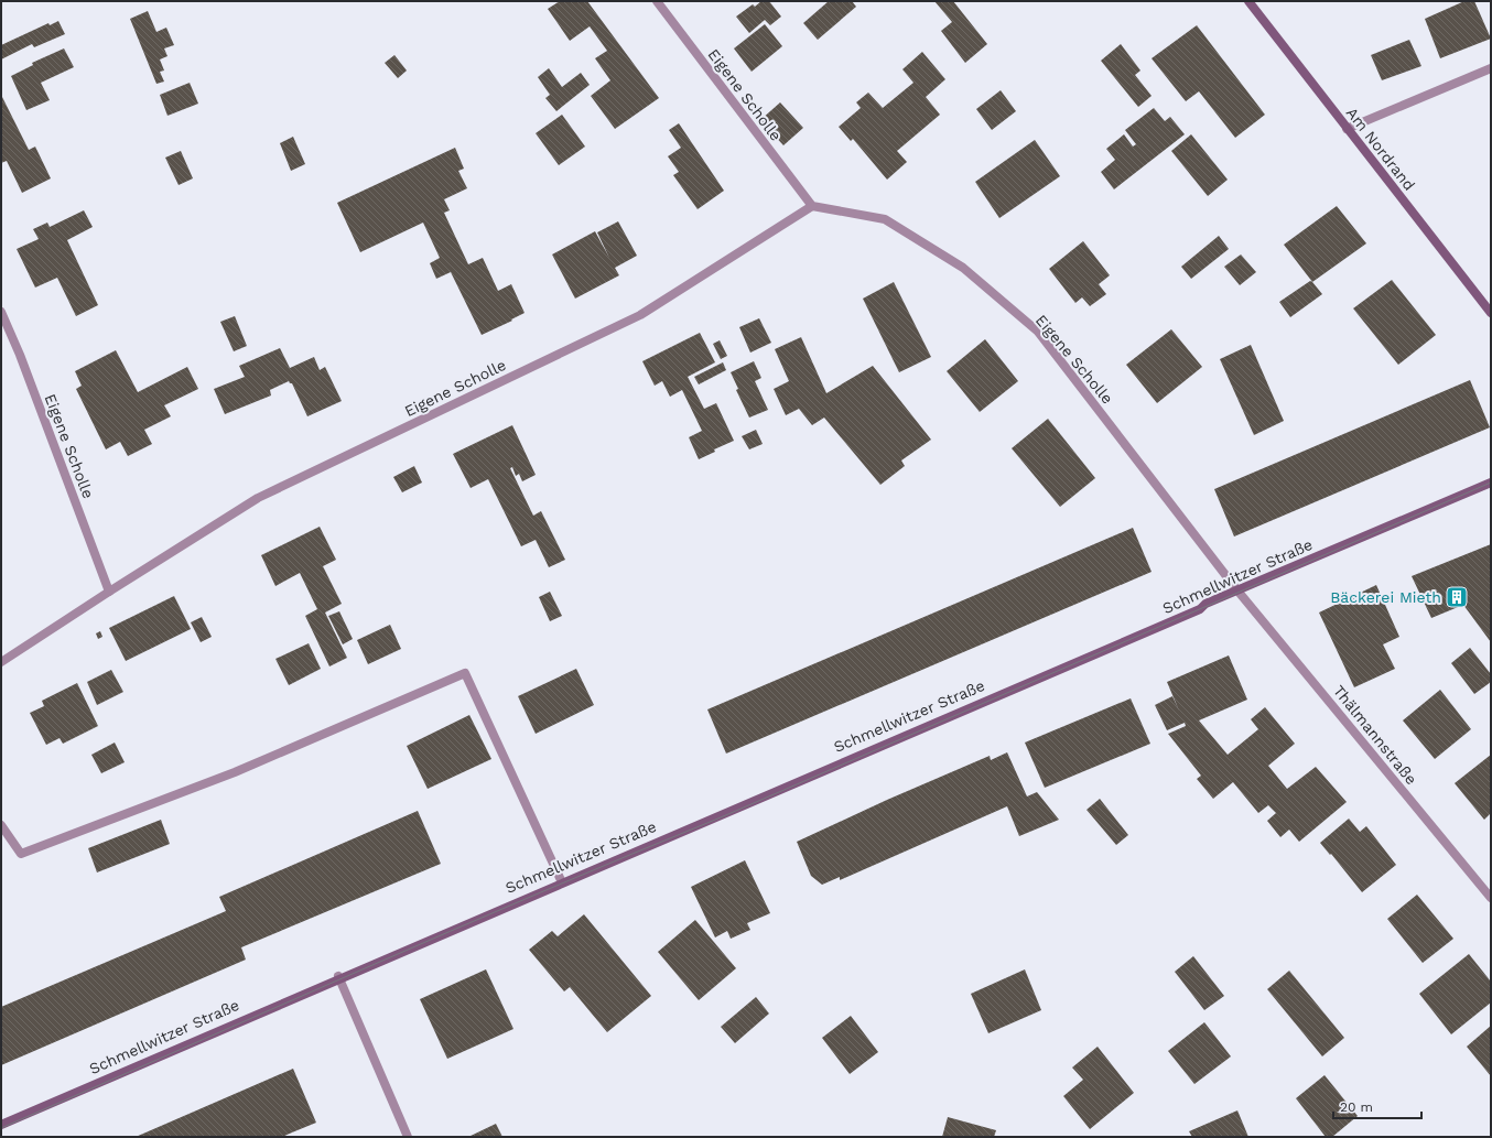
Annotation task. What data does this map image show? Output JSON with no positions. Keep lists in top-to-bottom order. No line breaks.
{"streets":{"street":["Eigene Scholle","Am Nordrand","Schmellwitzer Straße","Thälmannstraße"]},"crossings":[["Eigene Scholle","Schmellwitzer Straße"],["Eigene Scholle","Thälmannstraße"],["Schmellwitzer Straße","Thälmannstraße"]],"places":{"building":["Bäckerei Mieth"]},"scale_bar":"20 m"}
